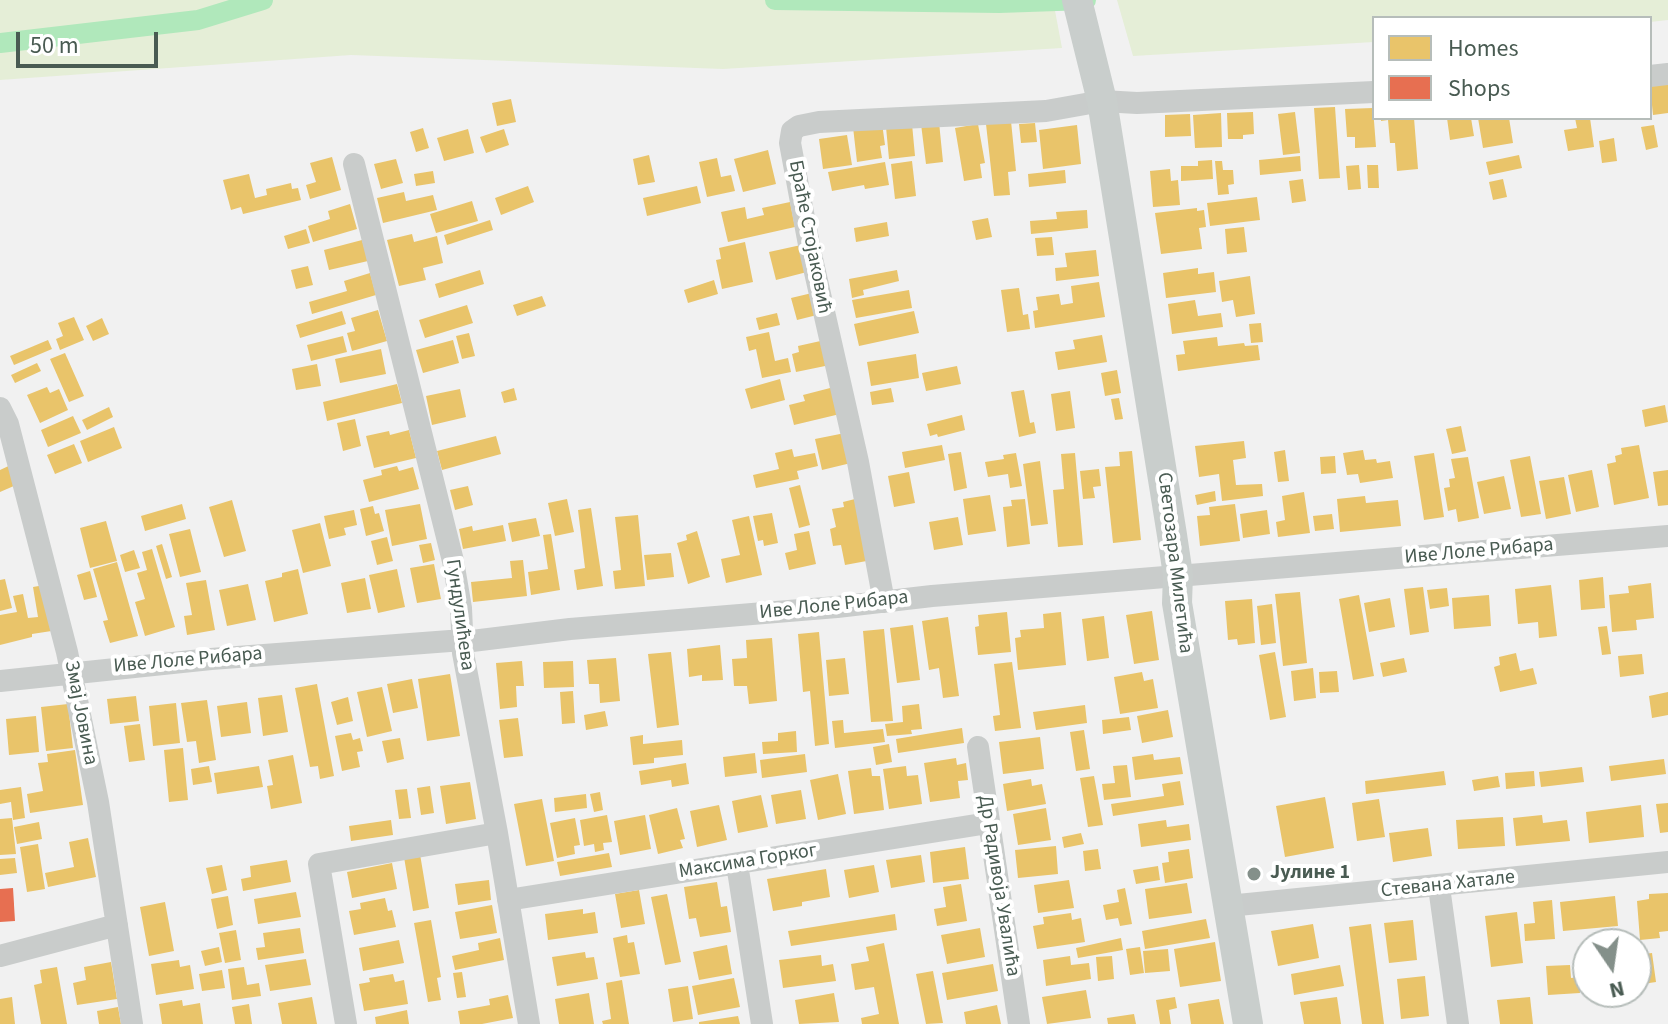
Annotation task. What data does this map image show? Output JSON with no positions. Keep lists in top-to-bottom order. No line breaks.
{"streets":{"main road":["Светозара Милетића"],"street":["Браће Стојаковић","Иве Лоле Рибара","Гундулићева","Змај Јовина","Максима Горког","Стевана Хатале","Др Радивоја Увалића"]},"crossings":[["Браће Стојаковић","Иве Лоле Рибара"],["Браће Стојаковић","Светозара Милетића"],["Иве Лоле Рибара","Светозара Милетића"],["Иве Лоле Рибара","Гундулићева"],["Иве Лоле Рибара","Змај Јовина"],["Светозара Милетића","Стевана Хатале"],["Гундулићева","Максима Горког"],["Максима Горког","Др Радивоја Увалића"]],"places":["Јулине 1"],"legend":["Homes","Shops"],"scale_bar":"50 m","north":"bottom"}
